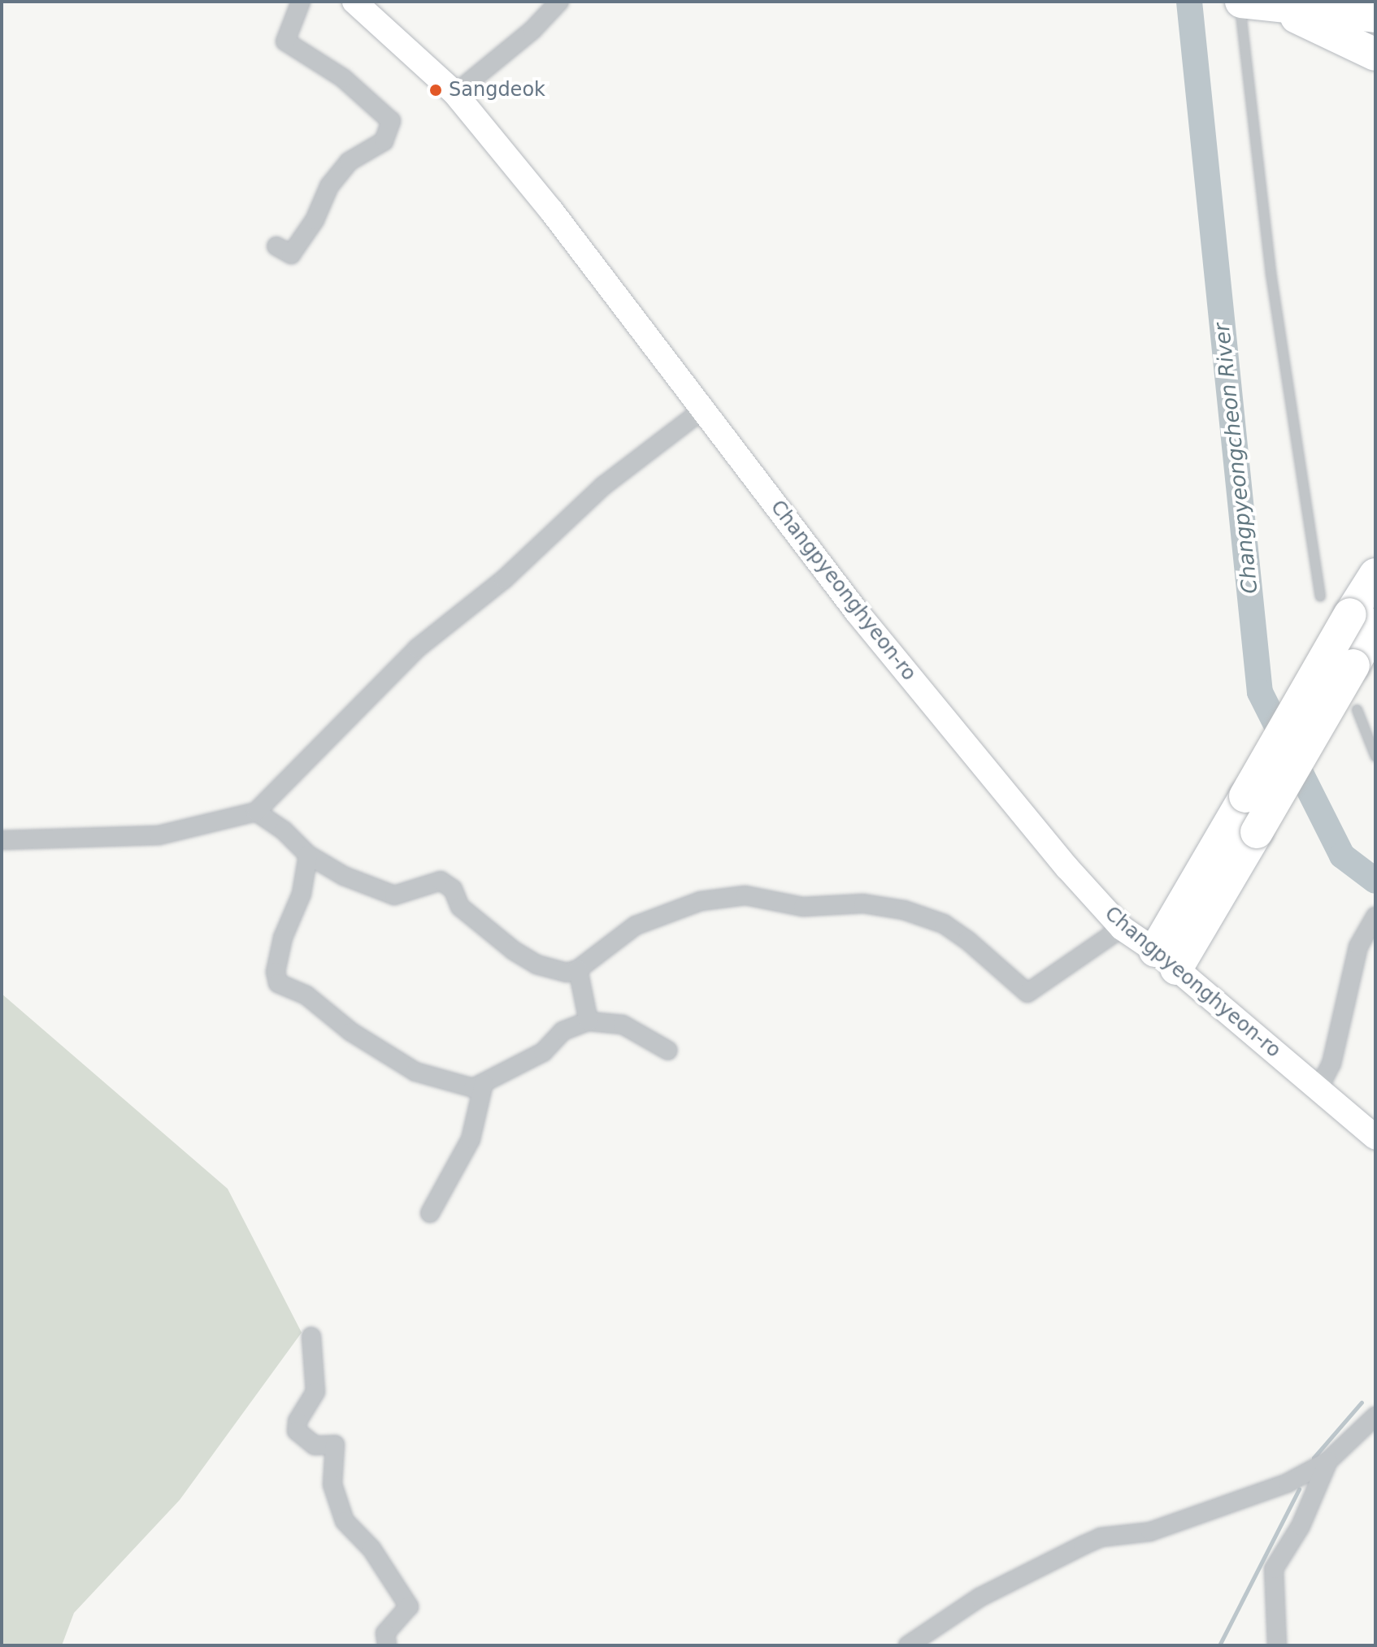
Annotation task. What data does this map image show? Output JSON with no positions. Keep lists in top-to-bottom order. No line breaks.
{"streets":{"main road":["Changpyeonghyeon-ro"]},"water":["Changpyeongcheon River"],"places":["Sangdeok"]}
